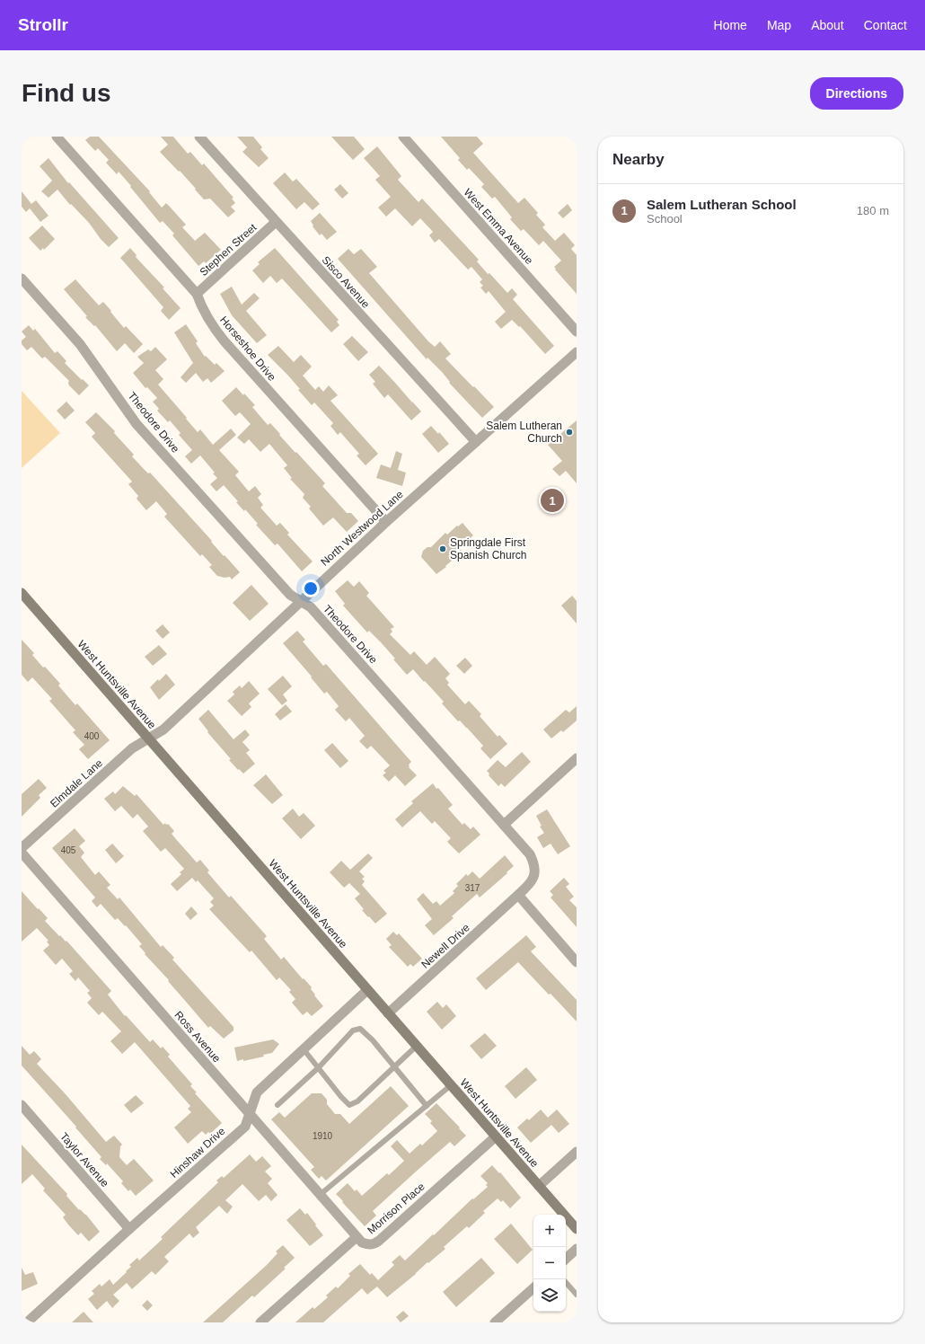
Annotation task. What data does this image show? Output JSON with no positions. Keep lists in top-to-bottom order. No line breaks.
{"streets":{"main road":["West Huntsville Avenue"],"street":["West Emma Avenue","Stephen Street","Sisco Avenue","Horseshoe Drive","Theodore Drive","North Westwood Lane","Elmdale Lane","Newell Drive","Ross Avenue","Hinshaw Drive","Taylor Avenue","Morrison Place"]},"crossings":[["Stephen Street","Sisco Avenue"],["Stephen Street","Horseshoe Drive"],["Sisco Avenue","North Westwood Lane"],["Horseshoe Drive","North Westwood Lane"],["Theodore Drive","North Westwood Lane"],["Theodore Drive","Newell Drive"],["North Westwood Lane","West Huntsville Avenue"],["North Westwood Lane","Elmdale Lane"],["West Huntsville Avenue","Elmdale Lane"],["West Huntsville Avenue","Newell Drive"],["West Huntsville Avenue","Hinshaw Drive"],["West Huntsville Avenue","Morrison Place"],["Ross Avenue","Hinshaw Drive"],["Ross Avenue","Morrison Place"],["Hinshaw Drive","Taylor Avenue"]],"places":["Salem Lutheran Church","Springdale First Spanish Church"],"house_numbers":["400","405","317","1910"],"page":{"header":"Strollr","nav":["Home","Map","About","Contact"],"buttons":"Directions","title":"Find us","heading":"Nearby","list":[{"mark":"1","name":"Salem Lutheran School","note":"School","value":"180 m"}],"pins":"1","map_buttons":["+","−"]}}
